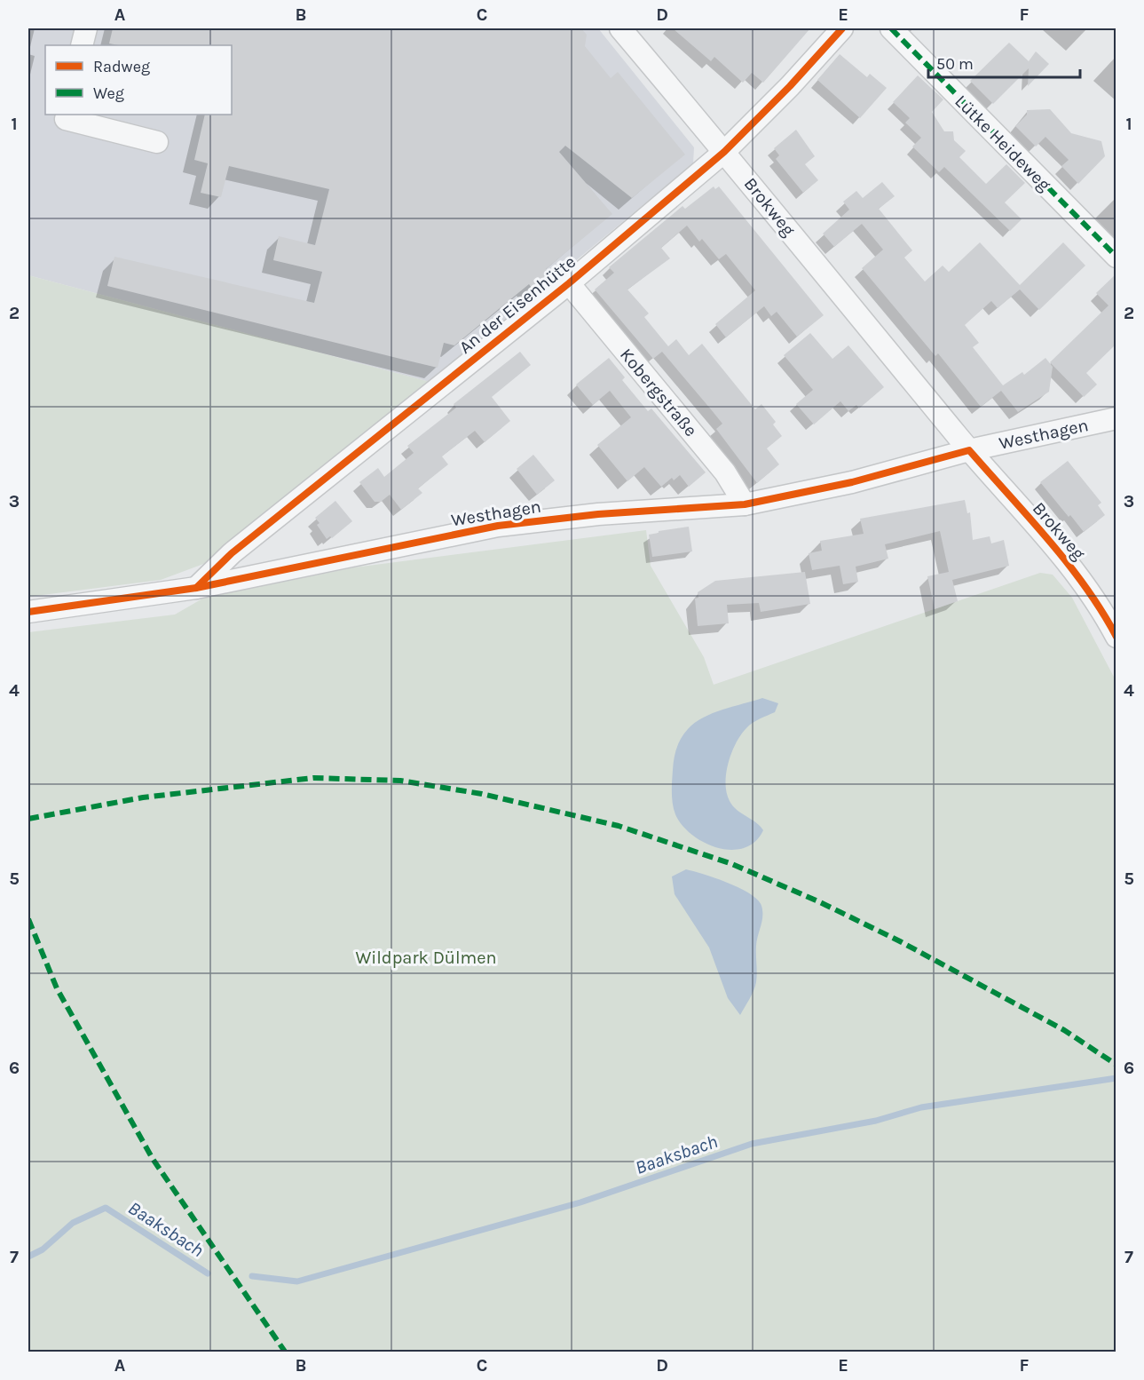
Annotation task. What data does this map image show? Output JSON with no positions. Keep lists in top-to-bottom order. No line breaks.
{"streets":{"street":["Lütke Heideweg","Brokweg","An der Eisenhütte","Kobergstraße","Westhagen"]},"crossings":[["Brokweg","An der Eisenhütte"],["Brokweg","Westhagen"],["An der Eisenhütte","Kobergstraße"],["An der Eisenhütte","Westhagen"],["Kobergstraße","Westhagen"]],"water":["Baaksbach"],"parks":["Wildpark Dülmen"],"legend":["Radweg","Weg"],"scale_bar":"50 m","grid":{"columns":["A","B","C","D","E","F"],"rows":["1","2","3","4","5","6","7"]}}
